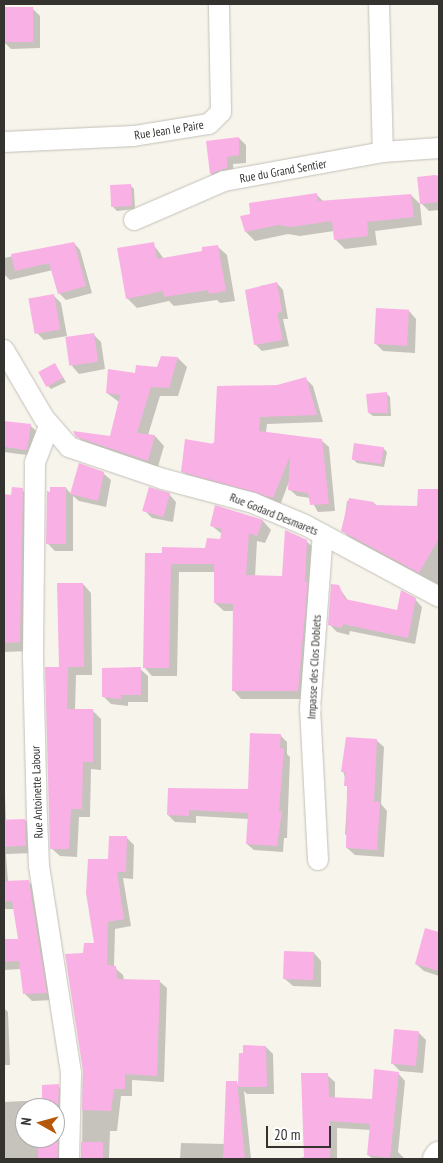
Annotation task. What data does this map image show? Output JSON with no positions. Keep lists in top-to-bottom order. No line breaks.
{"streets":{"street":["Rue Jean le Paire","Rue du Grand Sentier","Rue Godard Desmarets","Impasse des Clos Doblets","Rue Antoinette Labour"]},"crossings":[["Rue Godard Desmarets","Impasse des Clos Doblets"],["Rue Godard Desmarets","Rue Antoinette Labour"]],"scale_bar":"20 m","north":"left"}
